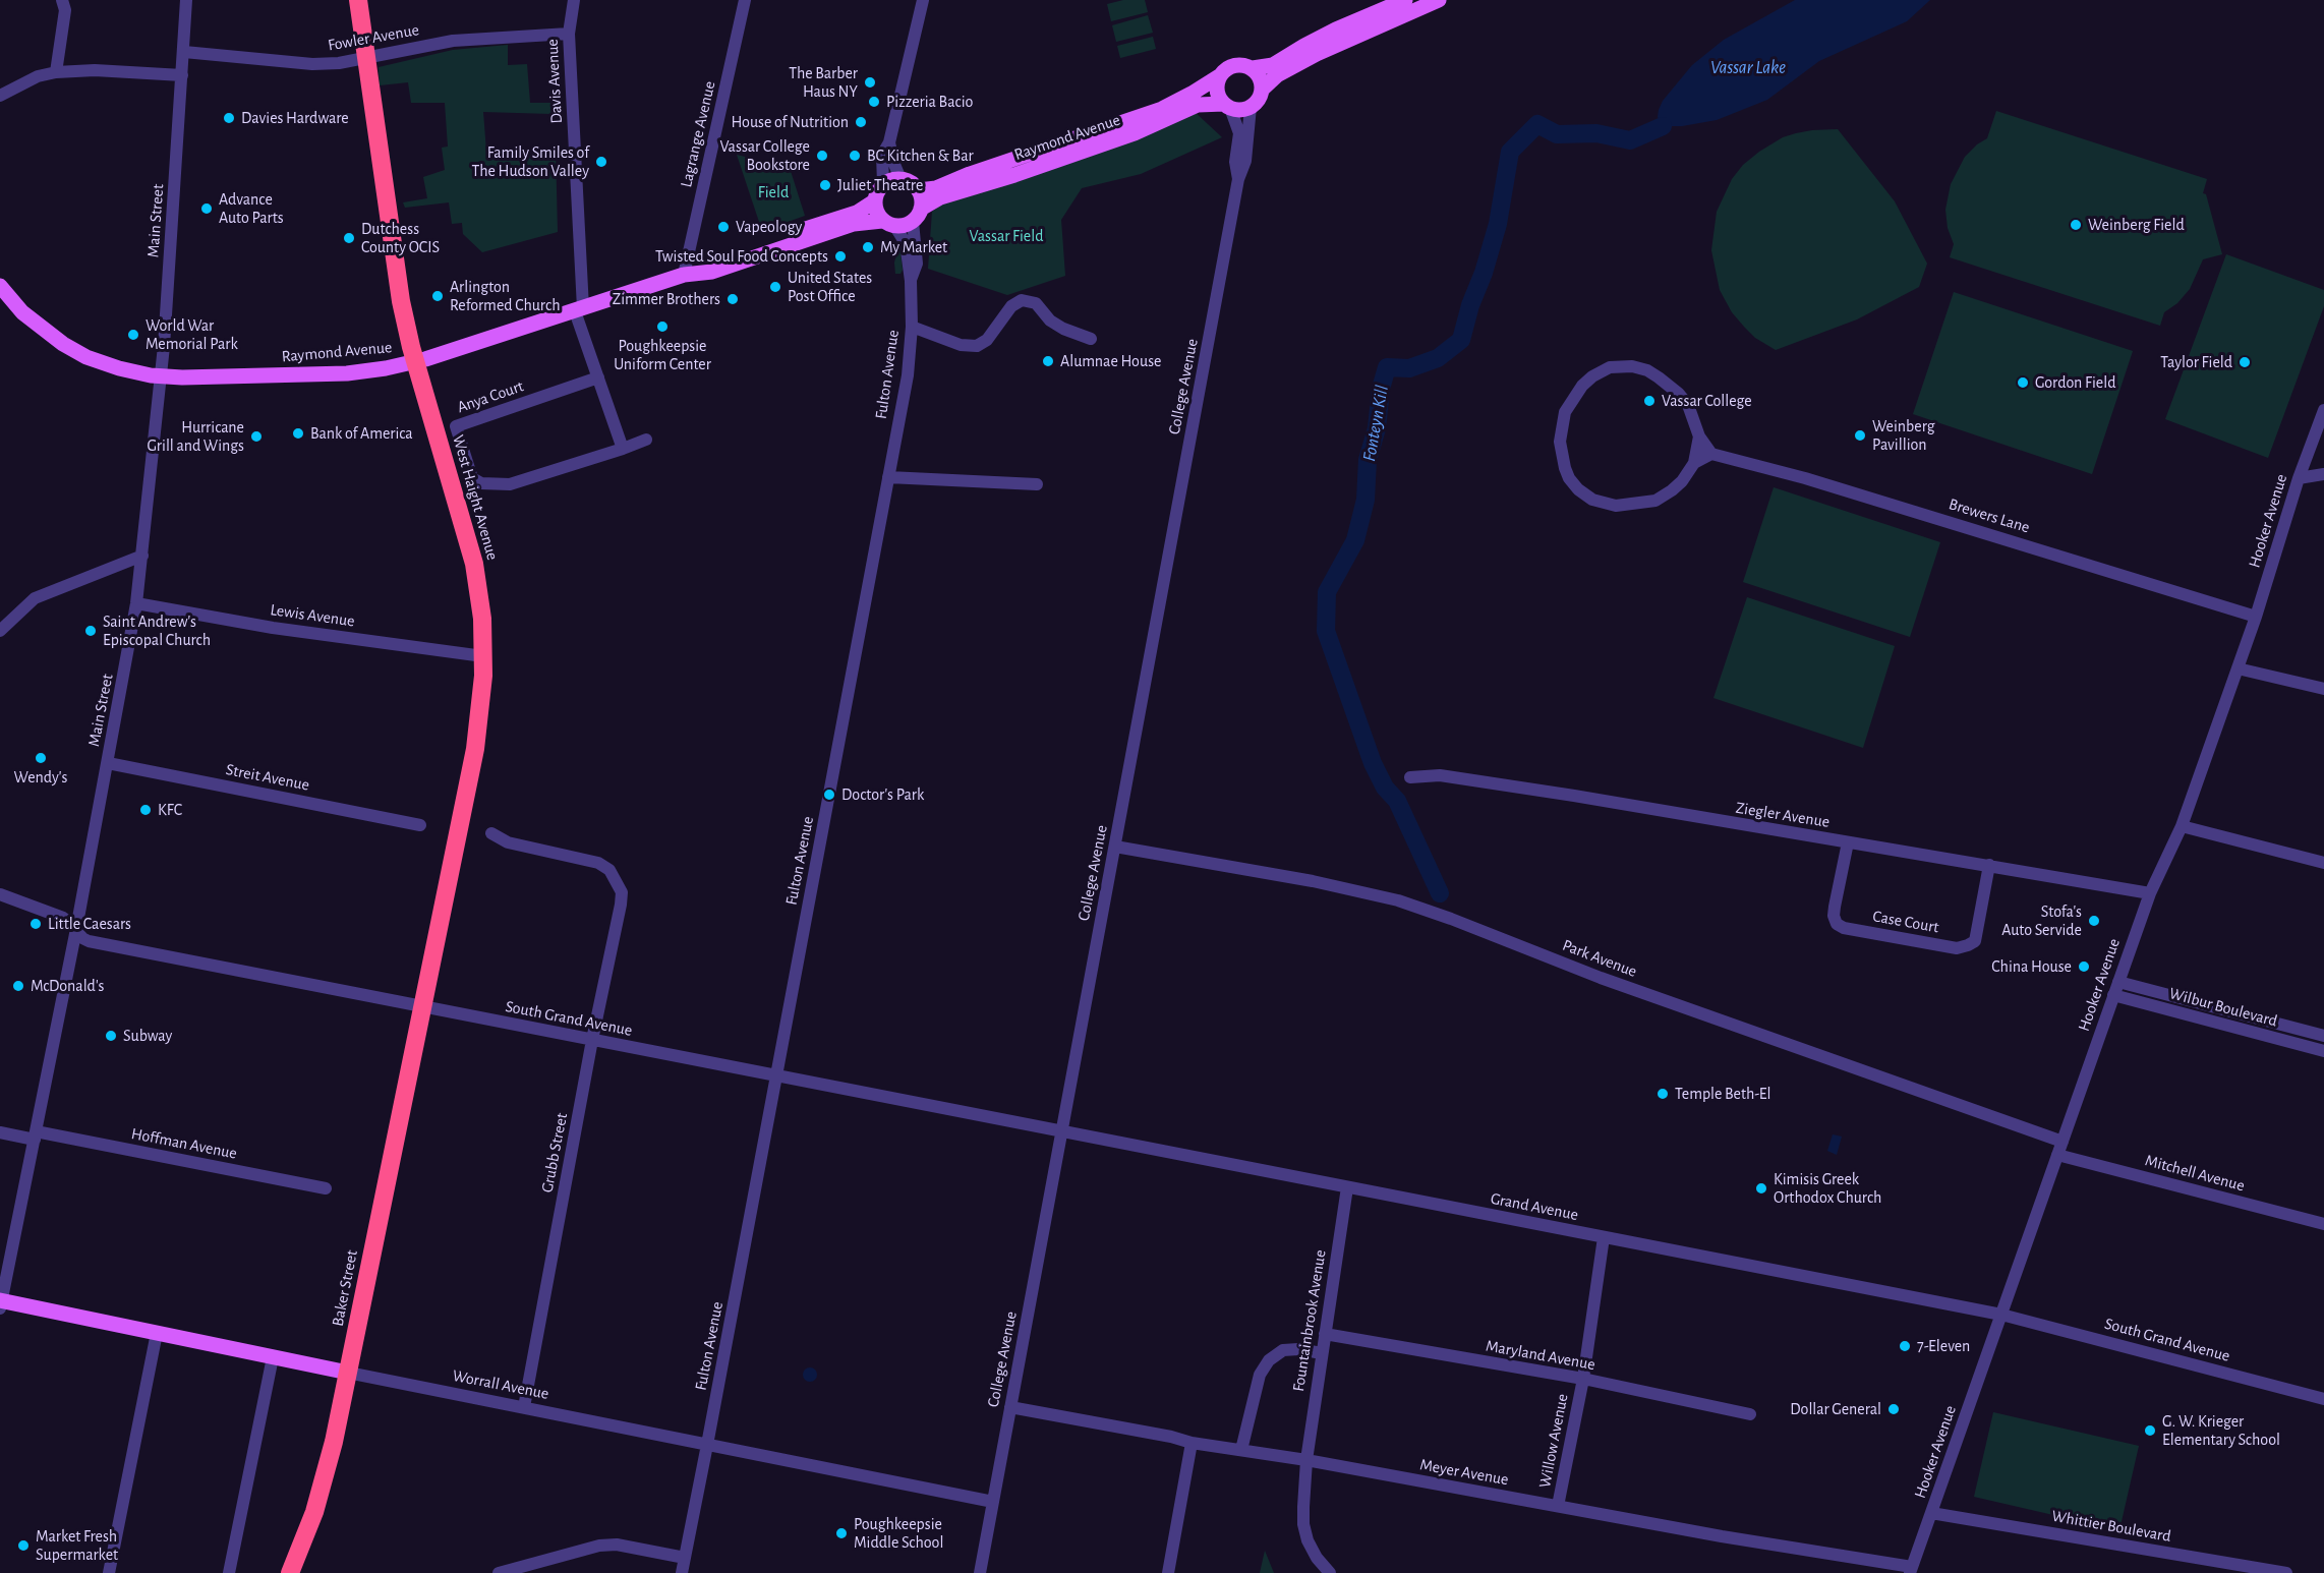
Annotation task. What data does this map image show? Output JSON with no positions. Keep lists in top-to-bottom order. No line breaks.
{"streets":{"highway":["West Haight Avenue","Baker Street"],"main road":["Raymond Avenue","Worrall Avenue"],"street":["Fowler Avenue","Davis Avenue","Lagrange Avenue","Main Street","Fulton Avenue","College Avenue","Anya Court","Brewers Lane","Hooker Avenue","Lewis Avenue","Streit Avenue","Ziegler Avenue","Case Court","Park Avenue","Wilbur Boulevard","South Grand Avenue","Hoffman Avenue","Grubb Street","Mitchell Avenue","Grand Avenue","Fountainbrook Avenue","Maryland Avenue","Willow Avenue","Meyer Avenue","Whittier Boulevard"]},"crossings":[["Fowler Avenue","Davis Avenue"],["Fowler Avenue","Main Street"],["Fowler Avenue","West Haight Avenue"],["Davis Avenue","Raymond Avenue"],["Davis Avenue","Anya Court"],["Lagrange Avenue","Raymond Avenue"],["Raymond Avenue","Main Street"],["Raymond Avenue","Fulton Avenue"],["Raymond Avenue","College Avenue"],["Raymond Avenue","West Haight Avenue"],["Main Street","Lewis Avenue"],["Main Street","Streit Avenue"],["Main Street","South Grand Avenue"],["Main Street","Hoffman Avenue"],["Main Street","Worrall Avenue"],["Fulton Avenue","South Grand Avenue"],["Fulton Avenue","Worrall Avenue"],["College Avenue","Park Avenue"],["College Avenue","South Grand Avenue"],["College Avenue","Grand Avenue"],["College Avenue","Worrall Avenue"],["College Avenue","Meyer Avenue"],["West Haight Avenue","Lewis Avenue"],["West Haight Avenue","South Grand Avenue"],["West Haight Avenue","Baker Street"],["Brewers Lane","Hooker Avenue"],["Hooker Avenue","Ziegler Avenue"],["Hooker Avenue","Park Avenue"],["Hooker Avenue","Wilbur Boulevard"],["Hooker Avenue","South Grand Avenue"],["Hooker Avenue","Mitchell Avenue"],["Hooker Avenue","Grand Avenue"],["Hooker Avenue","Meyer Avenue"],["Hooker Avenue","Whittier Boulevard"],["Ziegler Avenue","Case Court"],["South Grand Avenue","Grubb Street"],["South Grand Avenue","Grand Avenue"],["South Grand Avenue","Baker Street"],["Grubb Street","Worrall Avenue"],["Grand Avenue","Fountainbrook Avenue"],["Grand Avenue","Willow Avenue"],["Baker Street","Worrall Avenue"],["Fountainbrook Avenue","Maryland Avenue"],["Fountainbrook Avenue","Meyer Avenue"],["Maryland Avenue","Willow Avenue"],["Willow Avenue","Meyer Avenue"]],"water":["Vassar Lake","Fonteyn Kill"],"parks":["Field","Vassar Field"],"places":["The Barber Haus NY","Pizzeria Bacio","Davies Hardware","House of Nutrition","Vassar College Bookstore","BC Kitchen & Bar","Family Smiles of The Hudson Valley","Juliet Theatre","Advance Auto Parts","Weinberg Field","Vapeology","Dutchess County OCIS","My Market","Twisted Soul Food Concepts","United States Post Office","Arlington Reformed Church","Zimmer Brothers","Poughkeepsie Uniform Center","World War Memorial Park","Alumnae House","Taylor Field","Gordon Field","Vassar College","Bank of America","Weinberg Pavillion","Hurricane Grill and Wings","Saint Andrew's Episcopal Church","Wendy's","Doctor's Park","KFC","Stofa's Auto Servide","Little Caesars","China House","McDonald's","Subway","Temple Beth-El","Kimisis Greek Orthodox Church","7-Eleven","Dollar General","G. W. Krieger Elementary School","Poughkeepsie Middle School","Market Fresh Supermarket"]}
